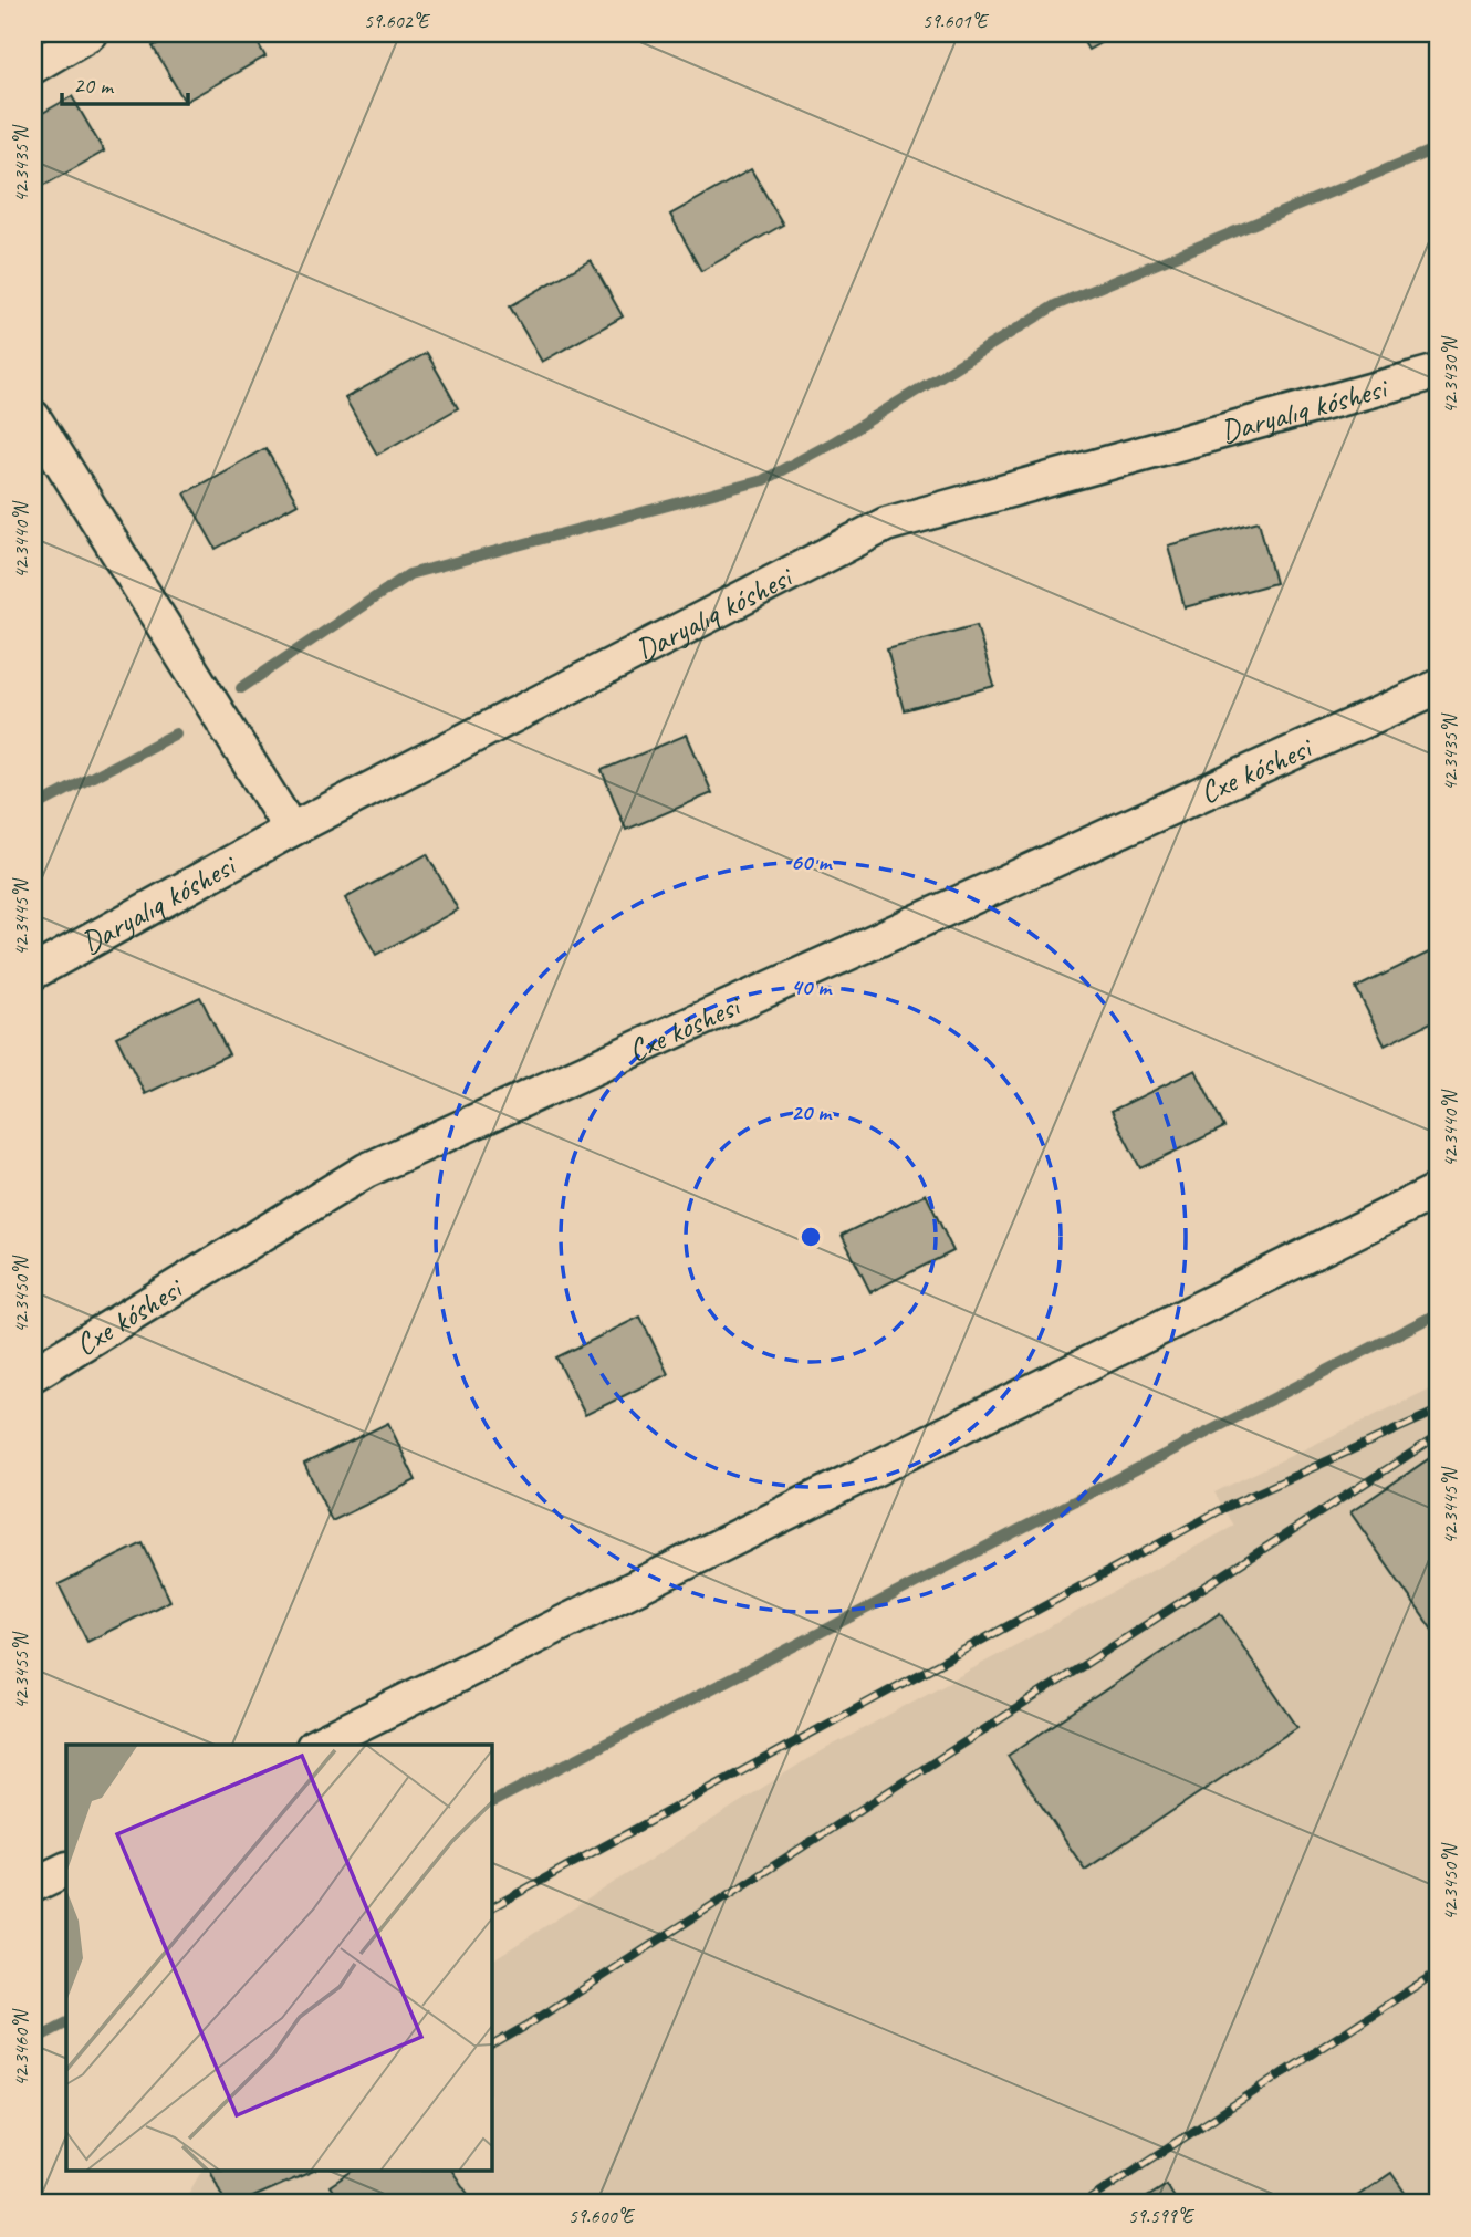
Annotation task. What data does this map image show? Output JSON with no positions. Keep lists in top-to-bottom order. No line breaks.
{"streets":{"street":["Daryalıq kóshesi","Cxe kóshesi"]},"scale_bar":"20 m","coordinates":["59.602°E","59.601°E","42.3435°N","42.3430°N","42.3440°N","42.3445°N","42.3450°N","42.3455°N","42.3460°N","59.600°E","59.599°E"],"rings":["60 m","40 m","20 m"]}
